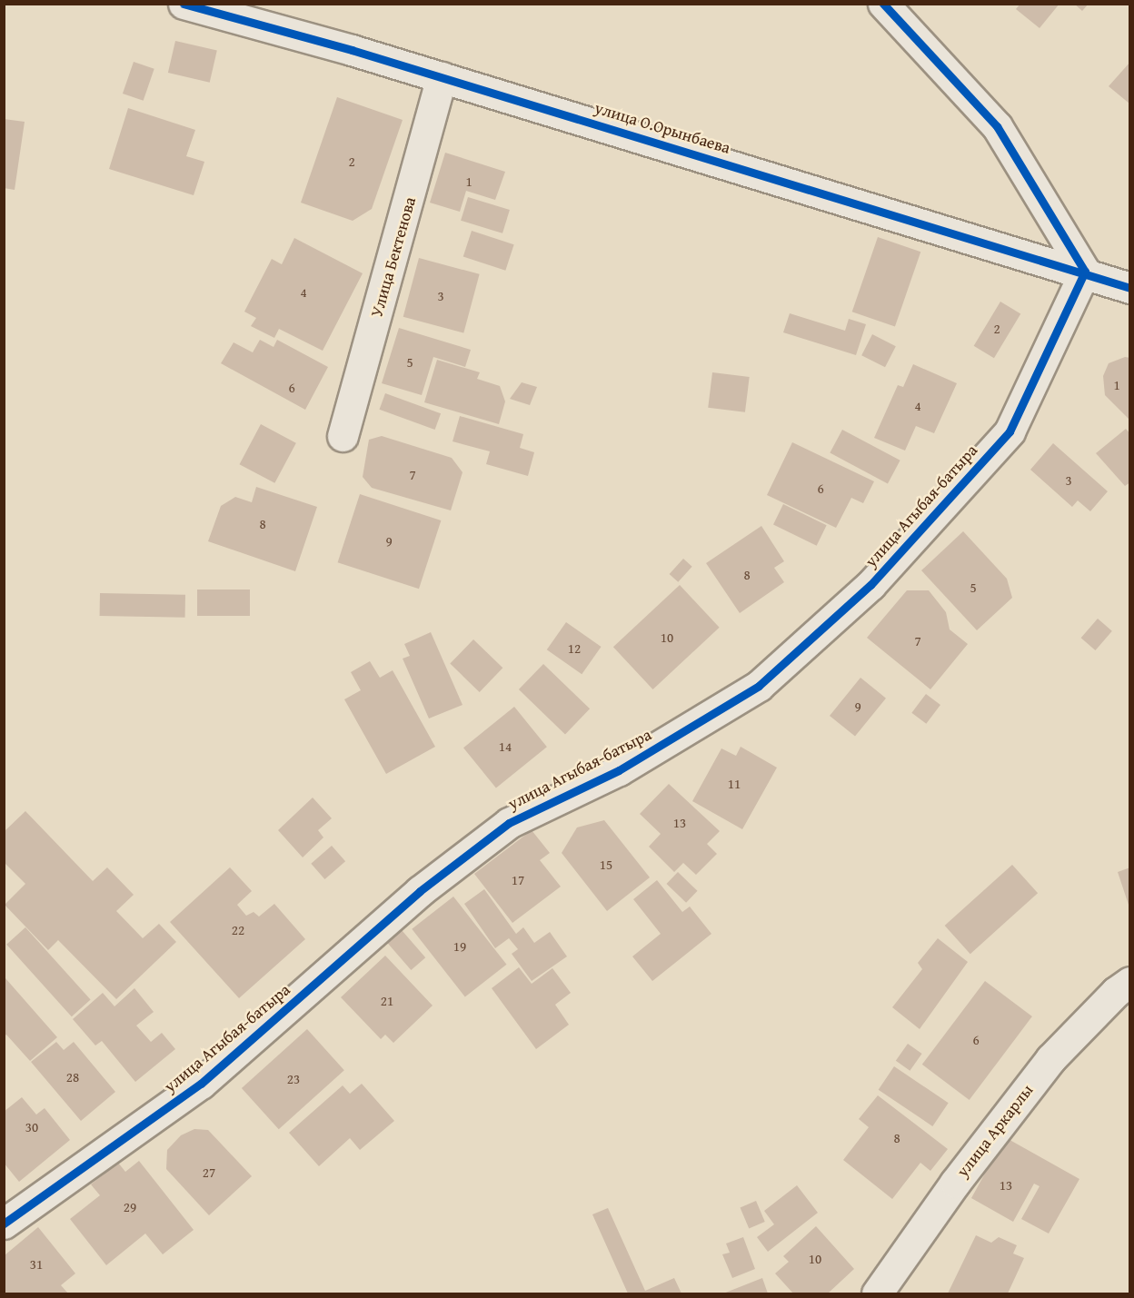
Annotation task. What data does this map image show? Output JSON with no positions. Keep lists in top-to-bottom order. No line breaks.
{"streets":{"street":["улица О.Орынбаева","Улица Бектенова","улица Агыбая-батыра","улица Аркарлы"]},"crossings":[["улица О.Орынбаева","Улица Бектенова"],["улица О.Орынбаева","улица Агыбая-батыра"]],"house_numbers":["2","1","4","3","2","5","1","6","4","7","3","6","8","9","8","5","10","7","12","9","14","11","13","15","17","22","19","21","6","28","23","30","8","27","13","29","10","31"]}
